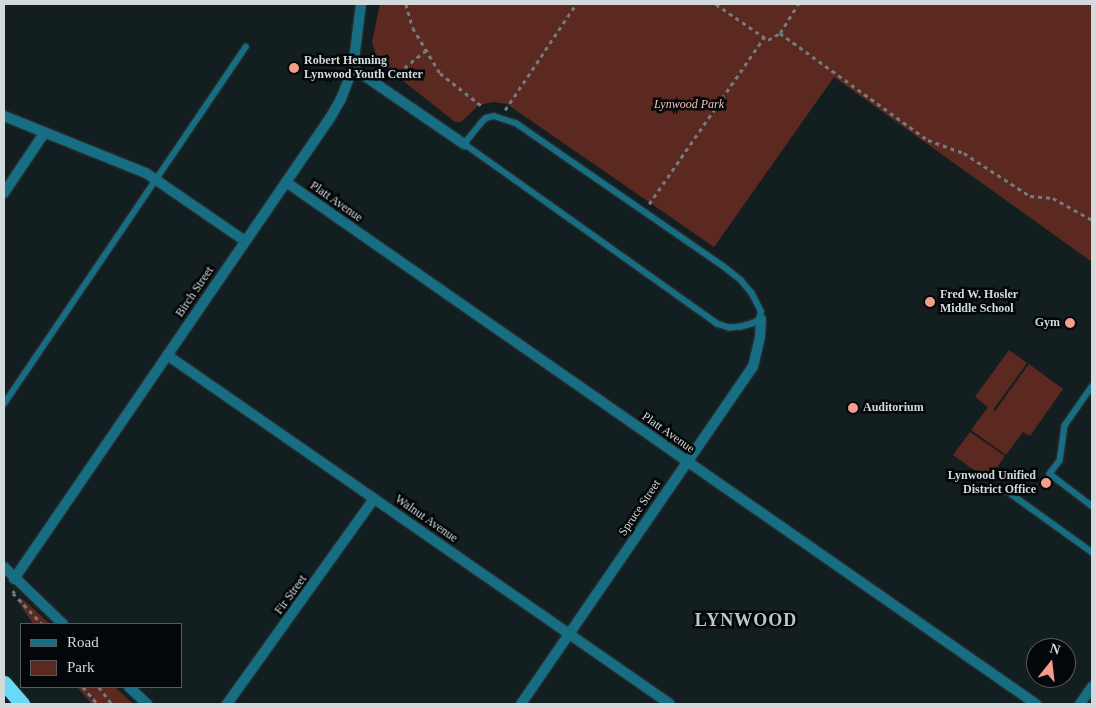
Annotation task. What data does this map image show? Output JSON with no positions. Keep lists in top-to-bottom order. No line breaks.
{"streets":{"street":["Platt Avenue","Birch Street","Spruce Street","Walnut Avenue","Fir Street"]},"crossings":[["Platt Avenue","Birch Street"],["Platt Avenue","Spruce Street"],["Birch Street","Walnut Avenue"],["Spruce Street","Walnut Avenue"],["Walnut Avenue","Fir Street"]],"districts":["LYNWOOD"],"parks":["Lynwood Park"],"places":["Robert Henning Lynwood Youth Center","Fred W. Hosler Middle School","Gym","Auditorium","Lynwood Unified District Office"],"legend":["Road","Park"],"north":"top"}
